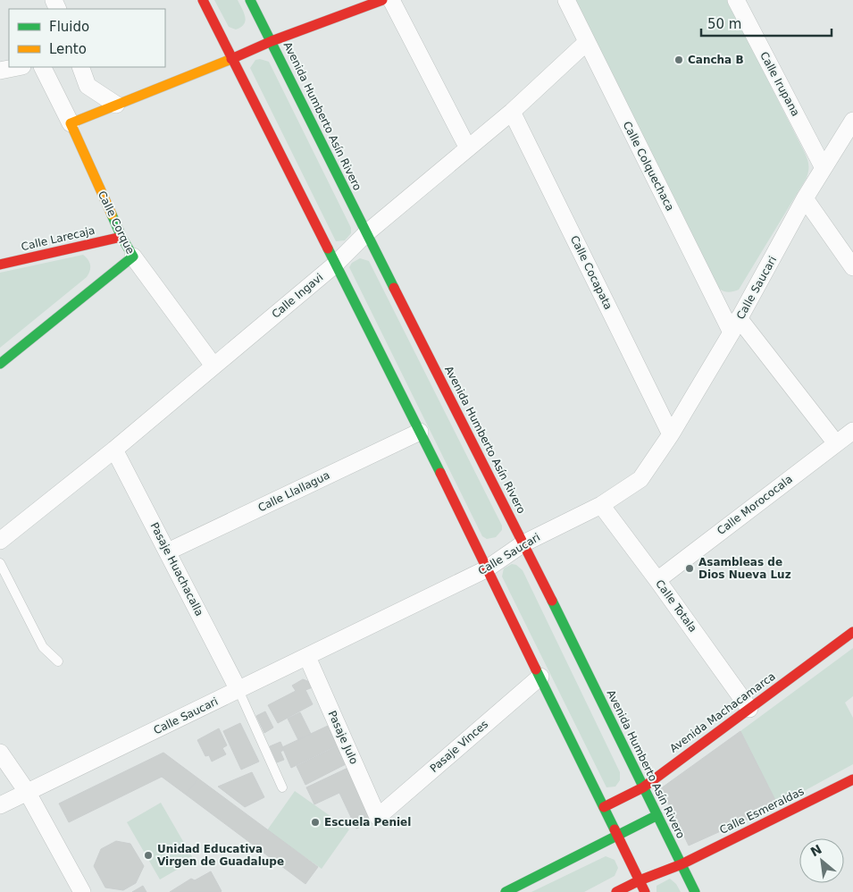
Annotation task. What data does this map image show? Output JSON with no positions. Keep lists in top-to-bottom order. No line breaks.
{"streets":{"street":["Calle Irupana","Avenida Humberto Asín Rivero","Calle Colquechaca","Calle Corque","Calle Larecaja","Calle Cocapata","Calle Saucari","Calle Ingavi","Calle Llallagua","Calle Morococala","Pasaje Huachacalla","Calle Totala","Avenida Machacamarca","Pasaje Julo","Pasaje Vinces","Calle Esmeraldas"]},"crossings":[["Calle Irupana","Calle Saucari"],["Avenida Humberto Asín Rivero","Calle Saucari"],["Avenida Humberto Asín Rivero","Calle Ingavi"],["Avenida Humberto Asín Rivero","Avenida Machacamarca"],["Avenida Humberto Asín Rivero","Calle Esmeraldas"],["Calle Colquechaca","Calle Saucari"],["Calle Colquechaca","Calle Ingavi"],["Calle Colquechaca","Calle Morococala"],["Calle Corque","Calle Larecaja"],["Calle Corque","Calle Ingavi"],["Calle Cocapata","Calle Saucari"],["Calle Cocapata","Calle Ingavi"],["Calle Saucari","Pasaje Huachacalla"],["Calle Saucari","Calle Totala"],["Calle Saucari","Pasaje Julo"],["Calle Ingavi","Pasaje Huachacalla"],["Calle Llallagua","Pasaje Huachacalla"],["Calle Morococala","Calle Totala"],["Calle Totala","Avenida Machacamarca"],["Pasaje Julo","Pasaje Vinces"]],"places":["Cancha B","Asambleas de Dios Nueva Luz","Escuela Peniel","Unidad Educativa Virgen de Guadalupe"],"legend":["Fluido","Lento"],"scale_bar":"50 m","north":"top left"}
